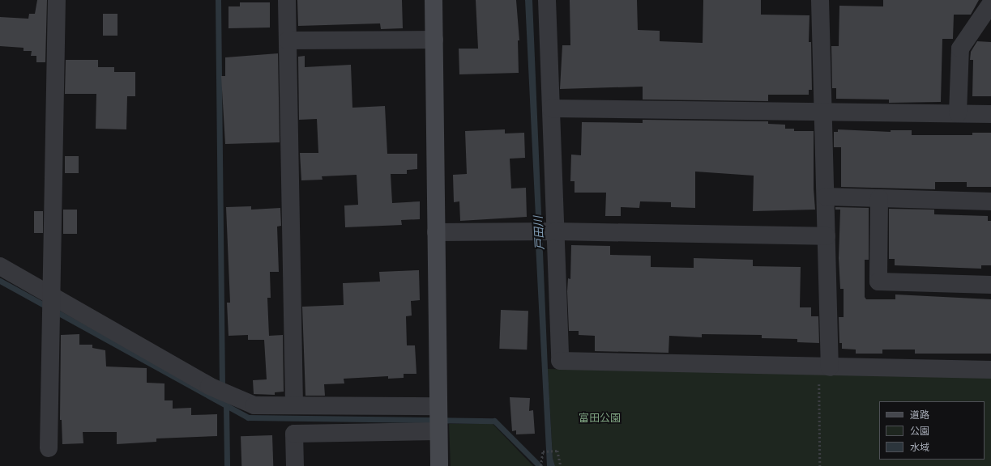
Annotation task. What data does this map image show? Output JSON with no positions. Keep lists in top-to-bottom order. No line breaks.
{"water":["戸田川"],"parks":["富田公園"],"legend":["道路","公園","水域"]}
